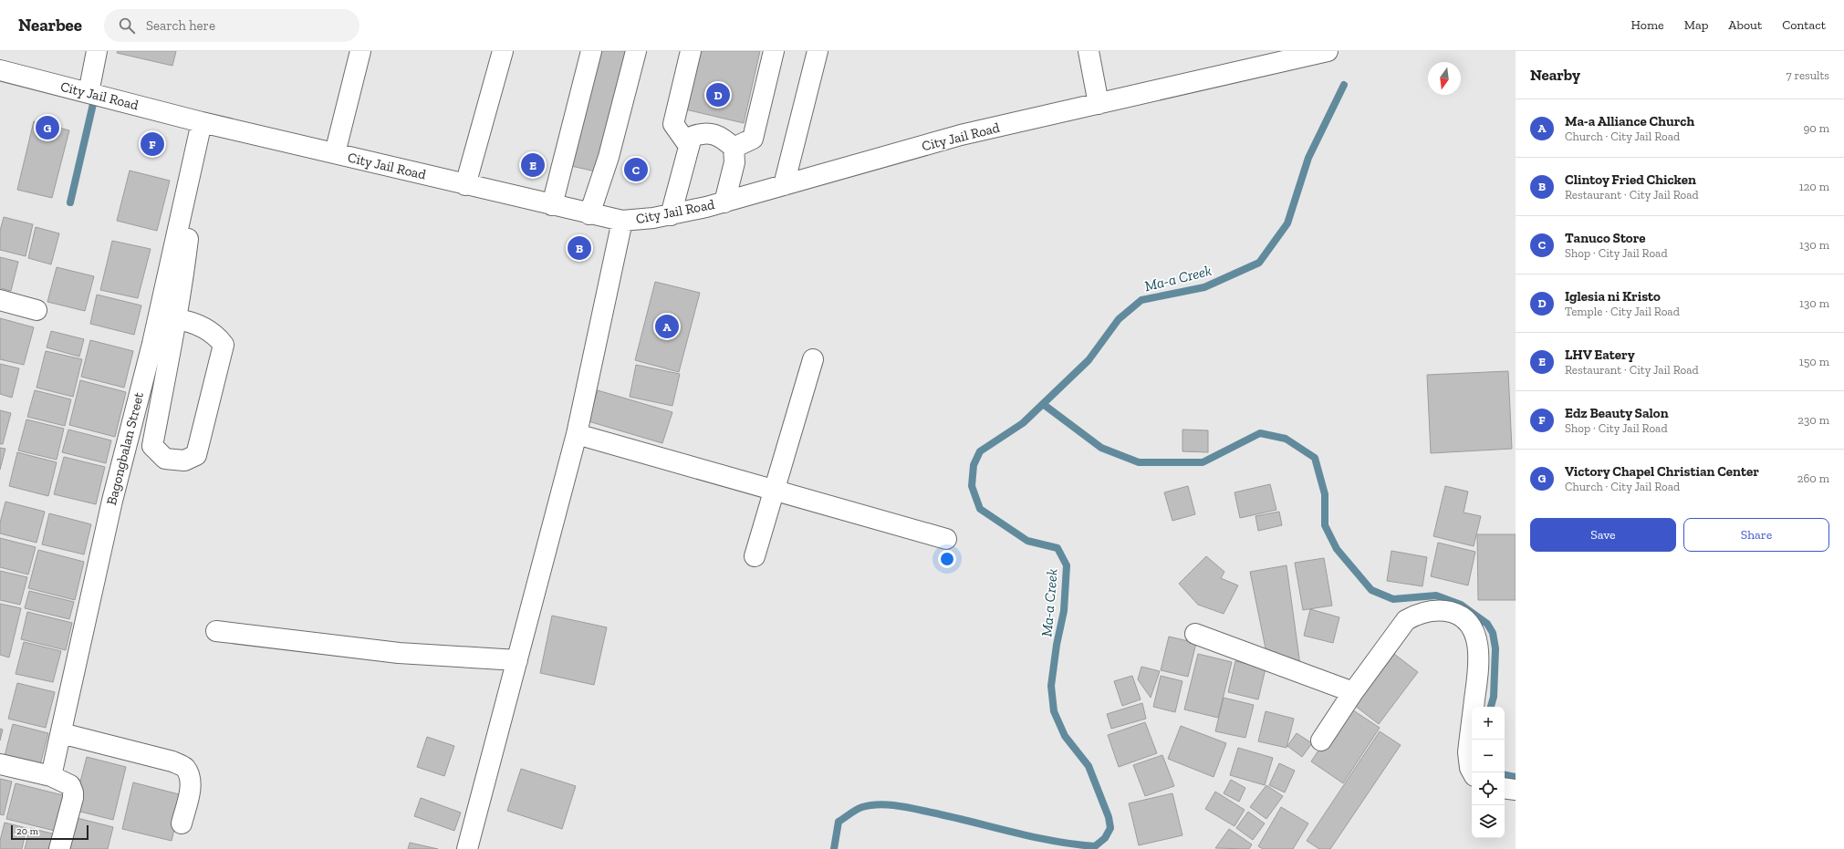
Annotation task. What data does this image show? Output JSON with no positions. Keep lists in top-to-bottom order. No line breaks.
{"streets":{"street":["City Jail Road","Bagongbalan Street"]},"crossings":[["City Jail Road","Bagongbalan Street"]],"water":["Ma-a Creek"],"scale_bar":"20 m","north":"bottom","page":{"header":"Nearbee","search":"Search here","nav":["Home","Map","About","Contact"],"heading":["Nearby","7 results"],"pins":["D","G","F","E","C","B","A"],"list":[{"mark":"A","name":"Ma-a Alliance Church","note":"Church · City Jail Road","value":"90 m"},{"mark":"B","name":"Clintoy Fried Chicken","note":"Restaurant · City Jail Road","value":"120 m"},{"mark":"C","name":"Tanuco Store","note":"Shop · City Jail Road","value":"130 m"},{"mark":"D","name":"Iglesia ni Kristo","note":"Temple · City Jail Road","value":"130 m"},{"mark":"E","name":"LHV Eatery","note":"Restaurant · City Jail Road","value":"150 m"},{"mark":"F","name":"Edz Beauty Salon","note":"Shop · City Jail Road","value":"230 m"},{"mark":"G","name":"Victory Chapel Christian Center","note":"Church · City Jail Road","value":"260 m"}],"buttons":["Save","Share"],"map_buttons":["+","−"],"scale":"20 m"}}
